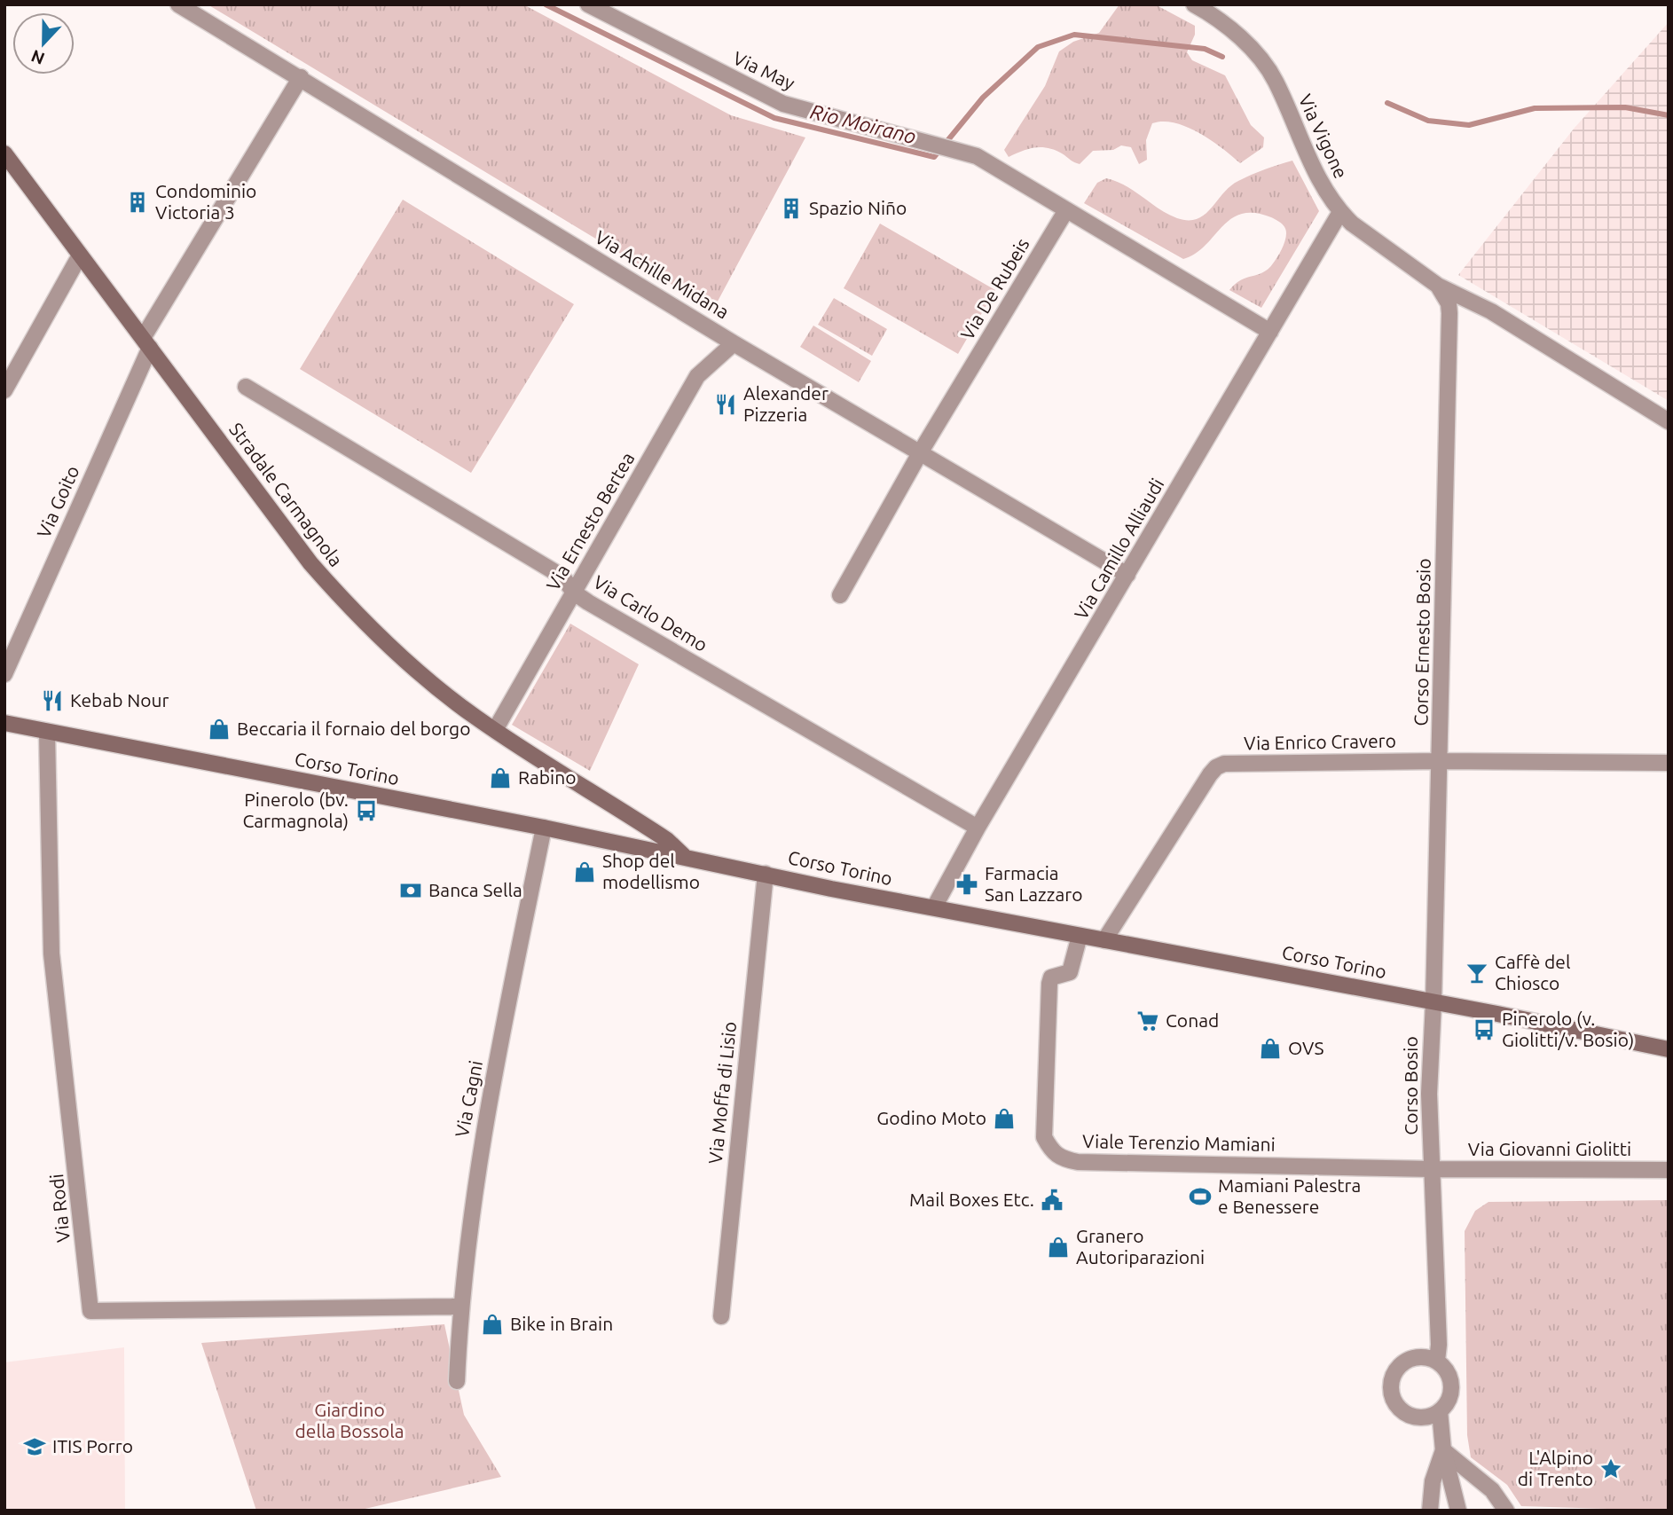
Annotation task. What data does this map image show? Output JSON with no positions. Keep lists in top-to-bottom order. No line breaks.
{"streets":{"main road":["Stradale Carmagnola","Corso Torino"],"street":["Via May","Via Vigone","Via Achille Midana","Via De Rubeis","Via Goito","Via Ernesto Bertea","Via Camillo Alliaudi","Via Carlo Demo","Corso Ernesto Bosio","Via Enrico Cravero","Corso Bosio","Via Moffa di Lisio","Via Cagni","Viale Terenzio Mamiani","Via Giovanni Giolitti","Via Rodi"]},"crossings":[["Via May","Via De Rubeis"],["Via Vigone","Via Camillo Alliaudi"],["Via Vigone","Corso Ernesto Bosio"],["Via Achille Midana","Via De Rubeis"],["Via Achille Midana","Via Goito"],["Via Achille Midana","Via Ernesto Bertea"],["Via Achille Midana","Via Camillo Alliaudi"],["Stradale Carmagnola","Via Goito"],["Stradale Carmagnola","Via Ernesto Bertea"],["Stradale Carmagnola","Corso Torino"],["Via Ernesto Bertea","Via Carlo Demo"],["Via Camillo Alliaudi","Via Carlo Demo"],["Via Camillo Alliaudi","Corso Torino"],["Corso Ernesto Bosio","Via Enrico Cravero"],["Corso Ernesto Bosio","Corso Torino"],["Corso Ernesto Bosio","Corso Bosio"],["Via Enrico Cravero","Corso Torino"],["Corso Torino","Corso Bosio"],["Corso Torino","Via Moffa di Lisio"],["Corso Torino","Via Cagni"],["Corso Torino","Viale Terenzio Mamiani"],["Corso Torino","Via Rodi"],["Corso Bosio","Viale Terenzio Mamiani"],["Corso Bosio","Via Giovanni Giolitti"],["Via Cagni","Via Rodi"],["Viale Terenzio Mamiani","Via Giovanni Giolitti"]],"water":["Rio Moirano"],"parks":["Giardino della Bossola"],"places":{"building":["Condominio Victoria 3","Spazio Niño"],"restaurant":["Alexander Pizzeria","Kebab Nour"],"shop":["Beccaria il fornaio del borgo","Rabino","Shop del modellismo","OVS","Godino Moto","Granero Autoriparazioni","Bike in Brain"],"bus stop":["Pinerolo (bv. Carmagnola)","Pinerolo (v. Giolitti/v. Bosio)"],"pharmacy":["Farmacia San Lazzaro"],"bank":["Banca Sella"],"bar":["Caffè del Chiosco"],"supermarket":["Conad"],"sports":["Mamiani Palestra e Benessere"],"public building":["Mail Boxes Etc."],"school or university":["ITIS Porro"],"place":["L'Alpino di Trento"]},"north":"bottom"}
